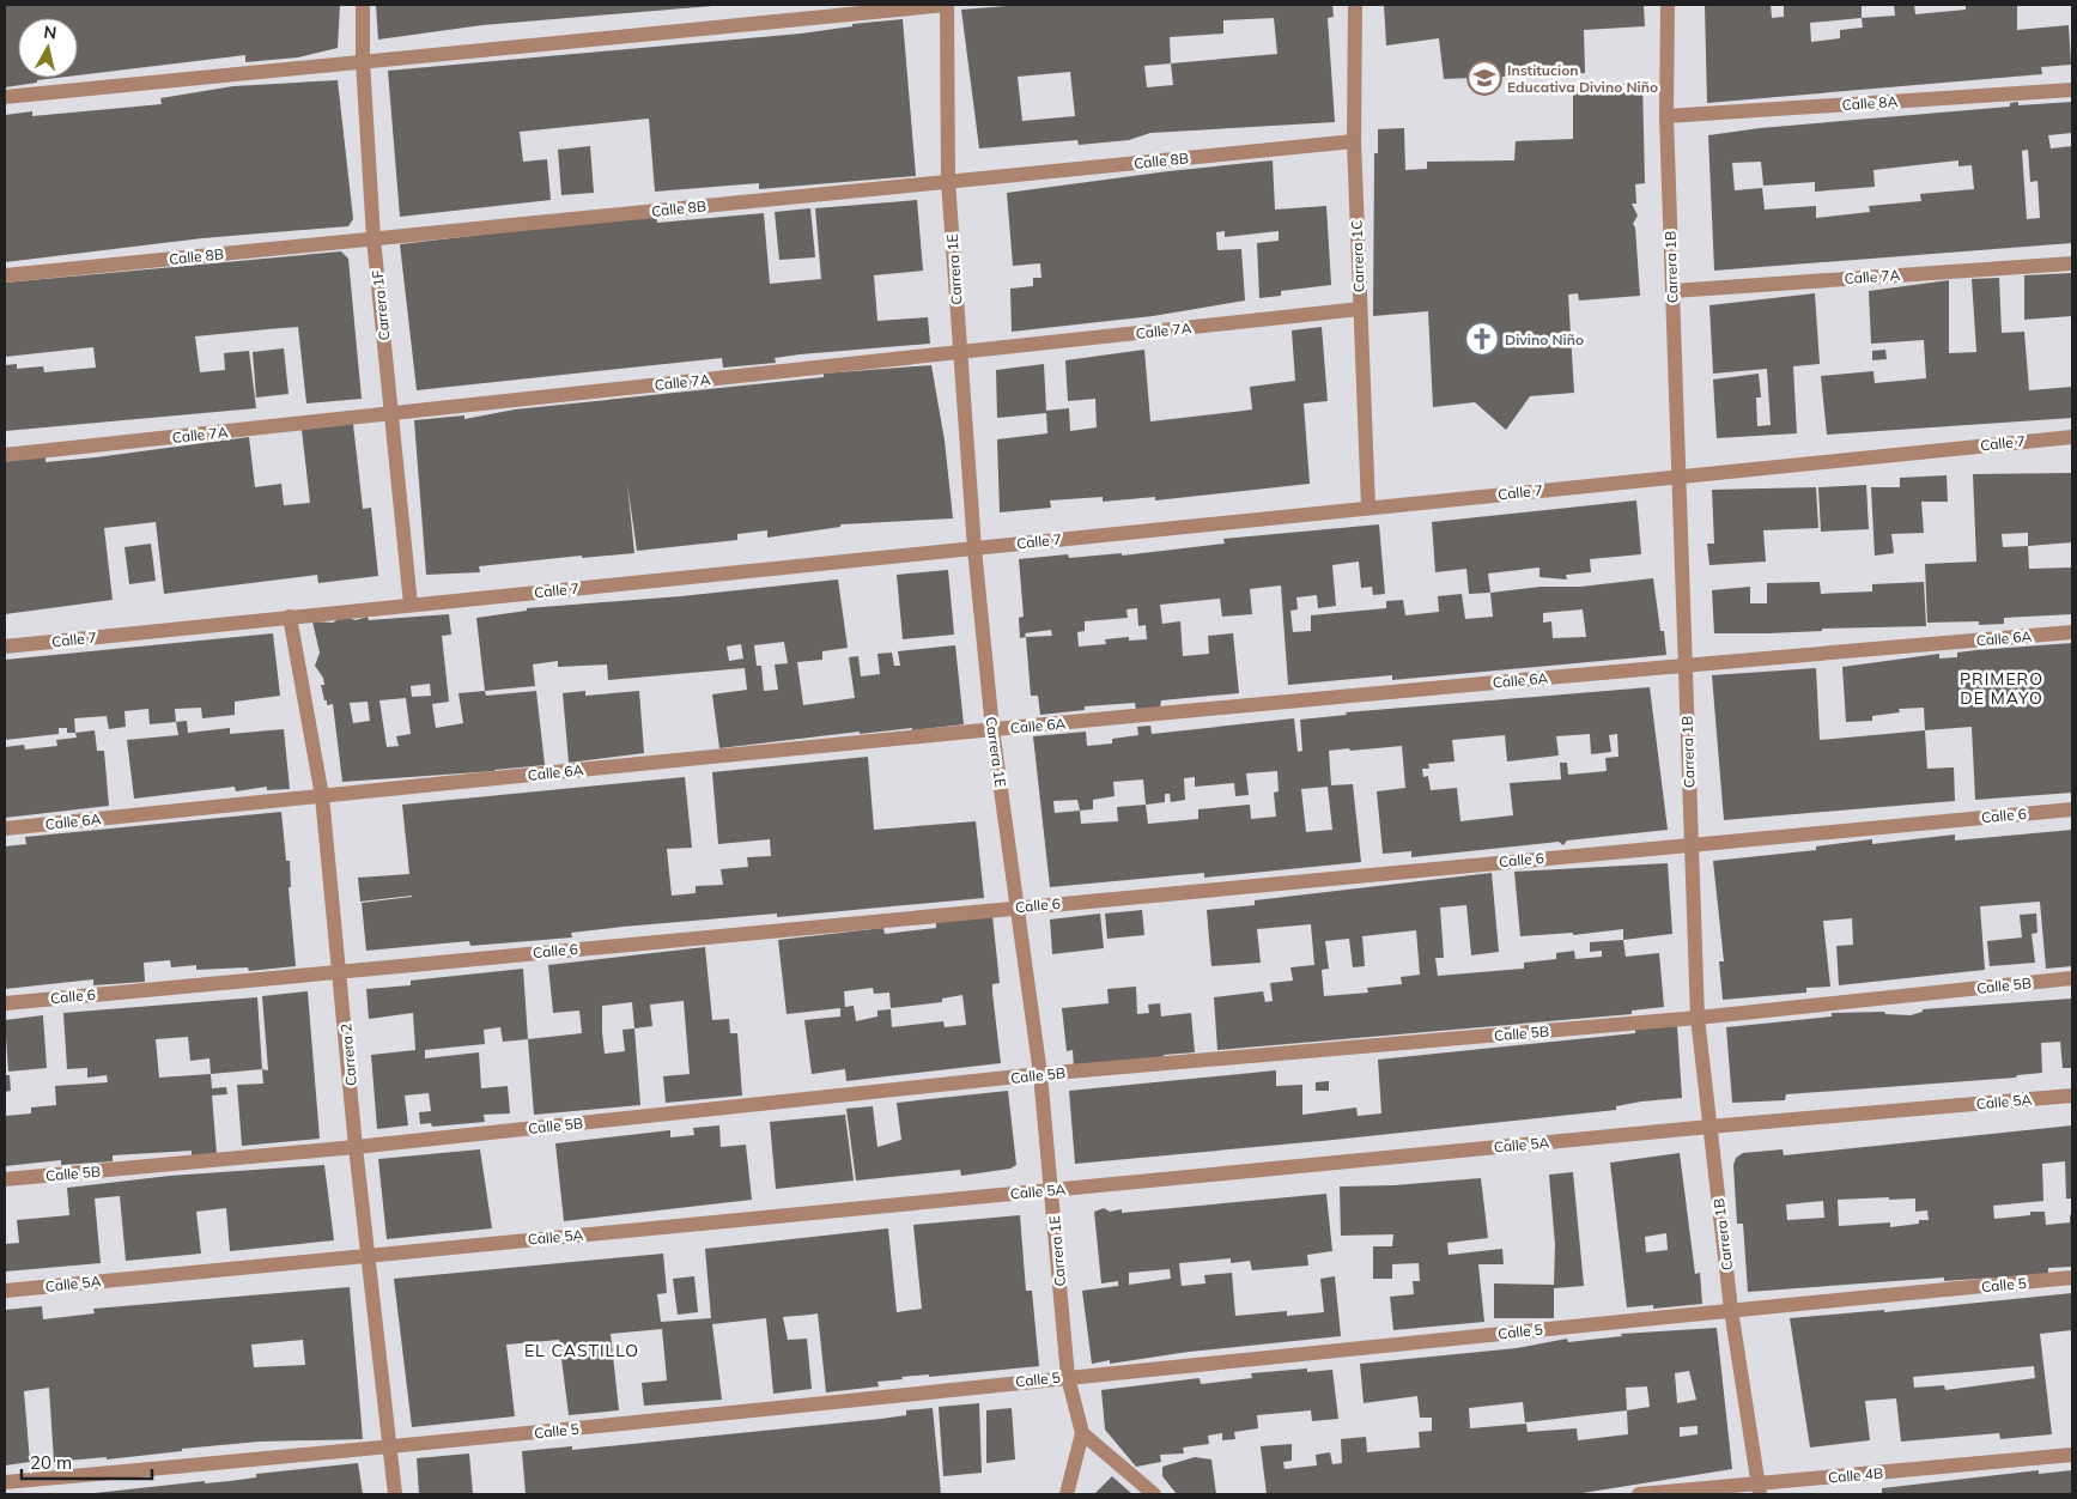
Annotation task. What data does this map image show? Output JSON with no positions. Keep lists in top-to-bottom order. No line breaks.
{"streets":{"street":["Calle 8A","Calle 8B","Carrera 1C","Carrera 1B","Carrera 1E","Calle 7A","Carrera 1F","Calle 7","Calle 6A","Calle 6","Calle 5B","Carrera 2","Calle 5A","Calle 5","Calle 4B"]},"crossings":[["Calle 8A","Carrera 1B"],["Calle 8B","Carrera 1C"],["Calle 8B","Carrera 1E"],["Calle 8B","Carrera 1F"],["Carrera 1C","Calle 7A"],["Carrera 1C","Calle 7"],["Carrera 1B","Calle 7A"],["Carrera 1B","Calle 7"],["Carrera 1B","Calle 6A"],["Carrera 1B","Calle 6"],["Carrera 1B","Calle 5B"],["Carrera 1B","Calle 5A"],["Carrera 1B","Calle 5"],["Carrera 1B","Calle 4B"],["Carrera 1E","Calle 7A"],["Carrera 1E","Calle 7"],["Carrera 1E","Calle 6A"],["Carrera 1E","Calle 6"],["Carrera 1E","Calle 5B"],["Carrera 1E","Calle 5A"],["Carrera 1E","Calle 5"],["Calle 7A","Carrera 1F"],["Carrera 1F","Calle 7"],["Calle 7","Carrera 2"],["Calle 6A","Carrera 2"],["Calle 6","Carrera 2"],["Calle 5B","Carrera 2"],["Carrera 2","Calle 5A"],["Carrera 2","Calle 5"]],"districts":["PRIMERO DE MAYO","EL CASTILLO"],"places":{"school or university":["Institucion Educativa Divino Niño"],"church":["Divino Niño"]},"scale_bar":"20 m","north":"top"}
